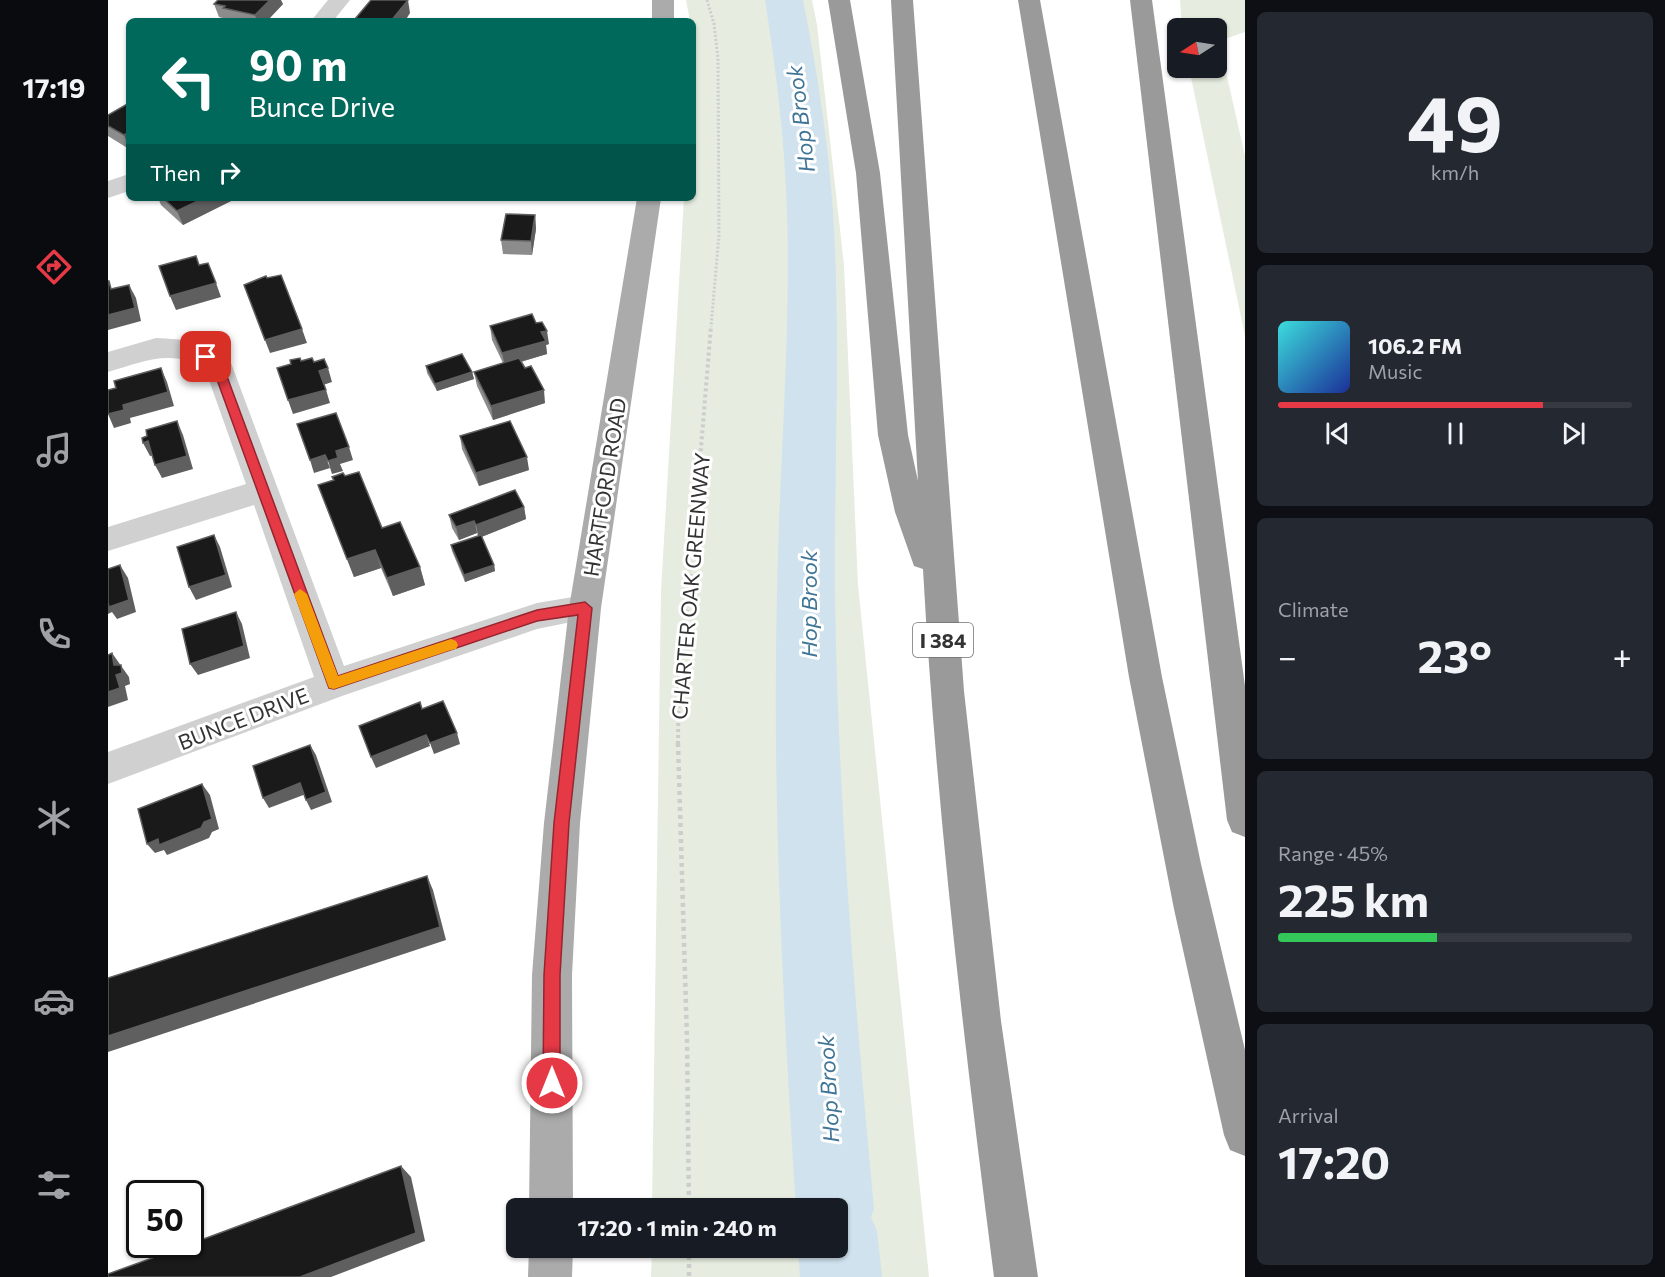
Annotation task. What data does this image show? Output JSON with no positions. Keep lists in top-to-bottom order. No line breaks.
{"streets":{"highway":["I 384"],"main road":["HARTFORD ROAD"],"street":["BUNCE DRIVE"],"path":["CHARTER OAK GREENWAY"]},"crossings":[["HARTFORD ROAD","BUNCE DRIVE"]],"water":["Hop Brook"],"north":"left","page":{"tabs":"17:19","tile":[["49","km/h"],"Climate",["Range · 45%","225 km"],["Arrival","17:20"]],"turn":["90 m","Bunce Drive"],"then":"Then","song":["106.2 FM","Music"],"heat":["−","23°","+"],"limit":"50","trip":"17:20 · 1 min · 240 m"}}
